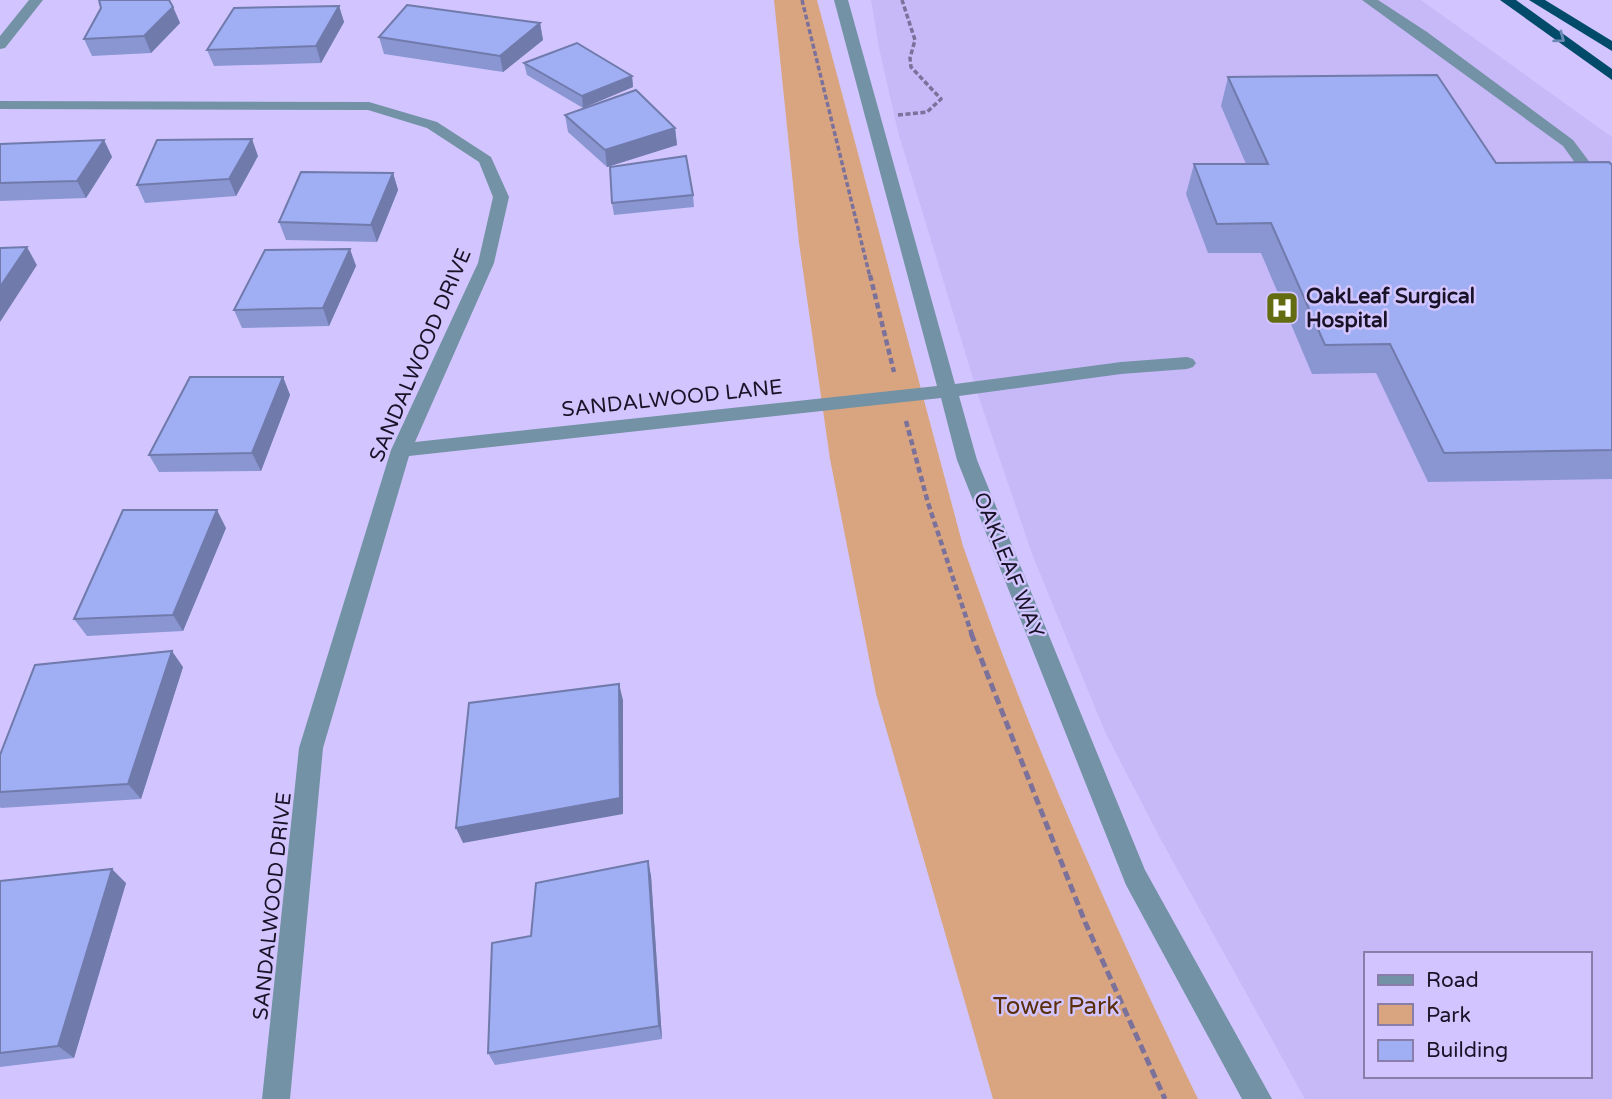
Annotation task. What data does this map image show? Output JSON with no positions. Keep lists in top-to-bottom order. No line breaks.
{"streets":{"street":["SANDALWOOD DRIVE","SANDALWOOD LANE","OAKLEAF WAY"]},"crossings":[["SANDALWOOD DRIVE","SANDALWOOD LANE"],["SANDALWOOD LANE","OAKLEAF WAY"]],"parks":["Tower Park"],"places":{"hospital":["OakLeaf Surgical Hospital"]},"legend":["Road","Park","Building"]}
